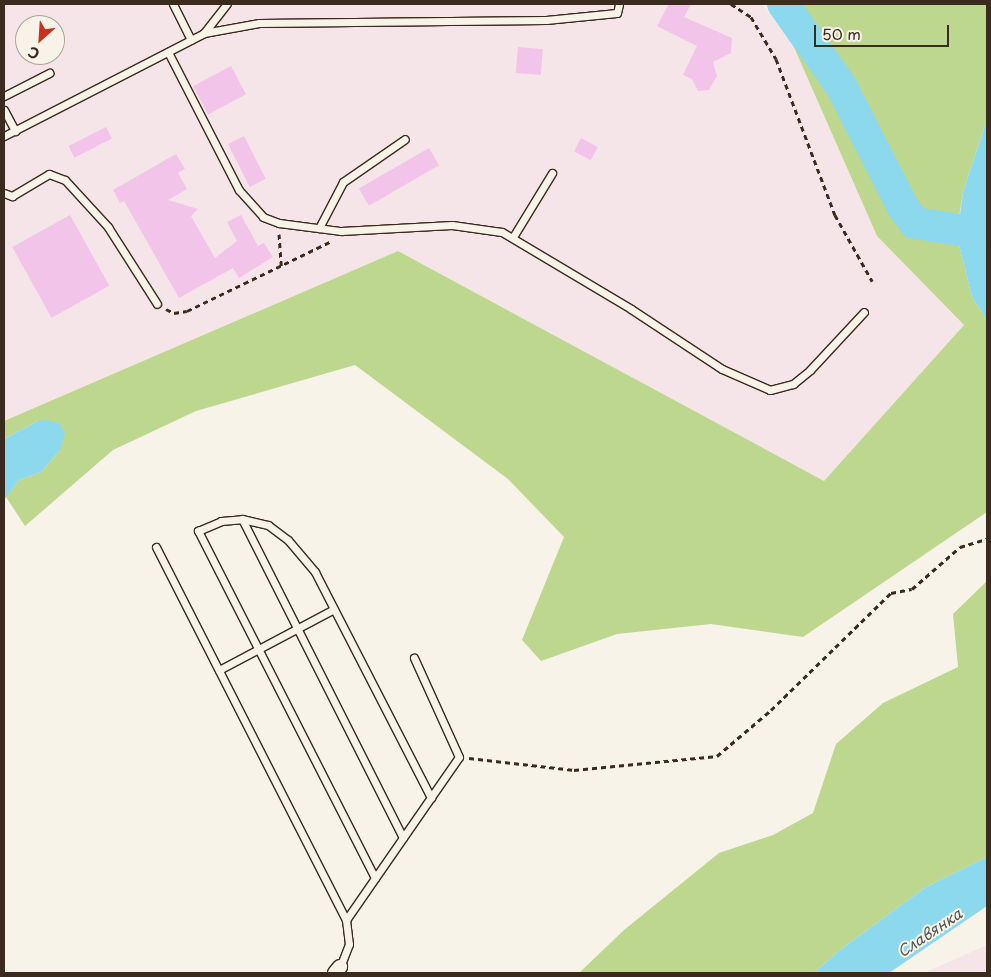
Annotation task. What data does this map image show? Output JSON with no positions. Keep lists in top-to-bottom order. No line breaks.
{"water":["Славянка"],"scale_bar":"50 m","north":"bottom left"}
